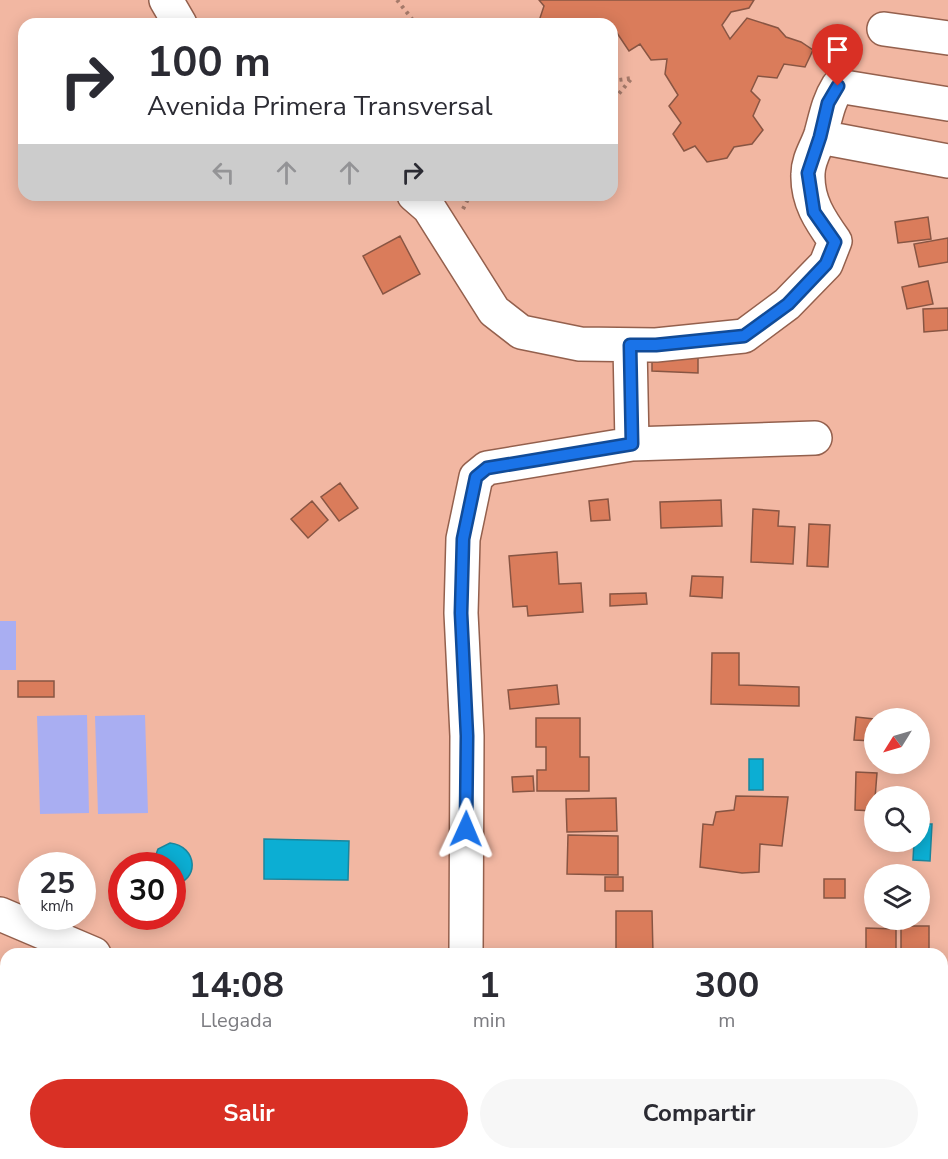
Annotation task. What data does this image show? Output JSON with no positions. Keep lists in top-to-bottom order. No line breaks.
{"north":"bottom left","page":{"turn":["100 m","Avenida Primera Transversal"],"speed":"25 km/h","limit":"30","eta":["14:08","Llegada","1","min","300","m"],"buttons":["Salir","Compartir"]}}
